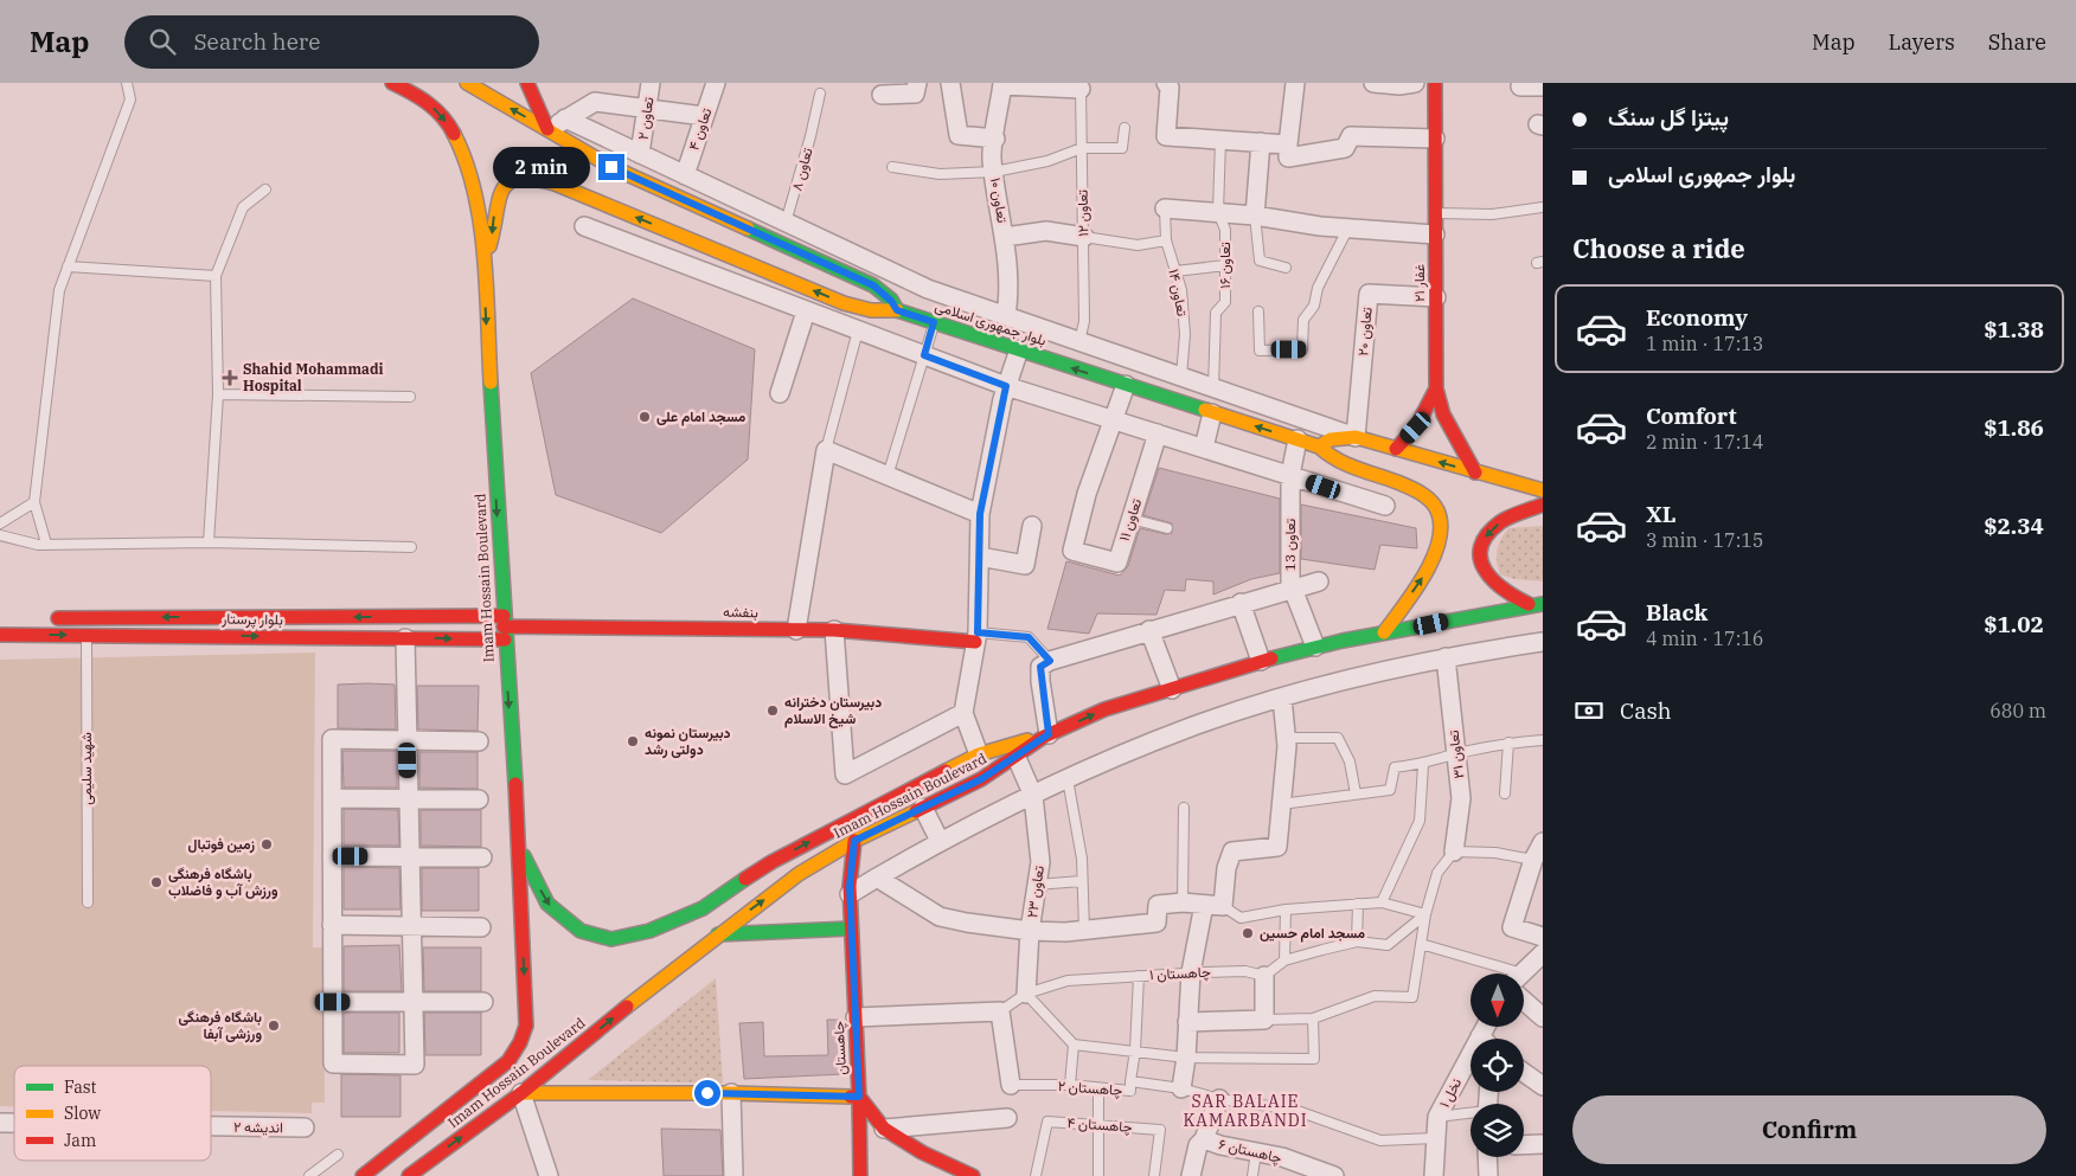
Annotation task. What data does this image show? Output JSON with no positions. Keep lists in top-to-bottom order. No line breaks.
{"streets":{"main road":["غفار ۲۱","بلوار جمهوری اسلامی","Imam Hossain Boulevard","بنفشه","بلوار پرستار","چاهستان"],"street":["تعاون ۲","تعاون ۴","تعاون ۱۰","تعاون ۲۰","تعاون ۱۱","تعاون 13","تعاون ۳۱","تعاون ۲۳","نخل ۱","اندیشه ۲","چاهستان ۶"],"lane":["تعاون ۸","تعاون ۱۲","تعاون ۱۶","تعاون ۱۴","شهید سلیمی","چاهستان ۱","چاهستان ۲","چاهستان ۴"]},"crossings":[["تعاون ۸","بلوار جمهوری اسلامی"],["غفار ۲۱","تعاون ۲۰"],["بلوار جمهوری اسلامی","تعاون 13"],["تعاون 13","Imam Hossain Boulevard"],["Imam Hossain Boulevard","بنفشه"],["Imam Hossain Boulevard","بلوار پرستار"],["Imam Hossain Boulevard","تعاون ۲۳"],["Imam Hossain Boulevard","چاهستان"],["بنفشه","بلوار پرستار"],["بلوار پرستار","شهید سلیمی"],["تعاون ۲۳","چاهستان ۱"],["چاهستان ۲","نخل ۱"]],"districts":["SAR BALAIE KAMARBANDI"],"places":{"health":["Shahid Mohammadi Hospital"],"other":["مسجد امام علی","دبیرستان دخترانه شیخ الاسلام","دبیرستان نمونه دولتی رشد","زمین فوتبال","باشگاه فرهنگی ورزش آب و فاضلاب","مسجد امام حسین","باشگاه فرهنگی ورزشی آبفا"]},"legend":["Fast","Slow","Jam"],"north":"bottom","page":{"header":"Map","search":"Search here","nav":["Map","Layers","Share"],"banner":["پیتزا گل سنگ","بلوار جمهوری اسلامی"],"bubble":"2 min","heading":"Choose a ride","list":[{"name":"Economy","note":"1 min · 17:13","value":"$1.38"},{"name":"Comfort","note":"2 min · 17:14","value":"$1.86"},{"name":"XL","note":"3 min · 17:15","value":"$2.34"},{"name":"Black","note":"4 min · 17:16","value":"$1.02"}],"pay":["Cash","680 m"],"buttons":"Confirm"}}
